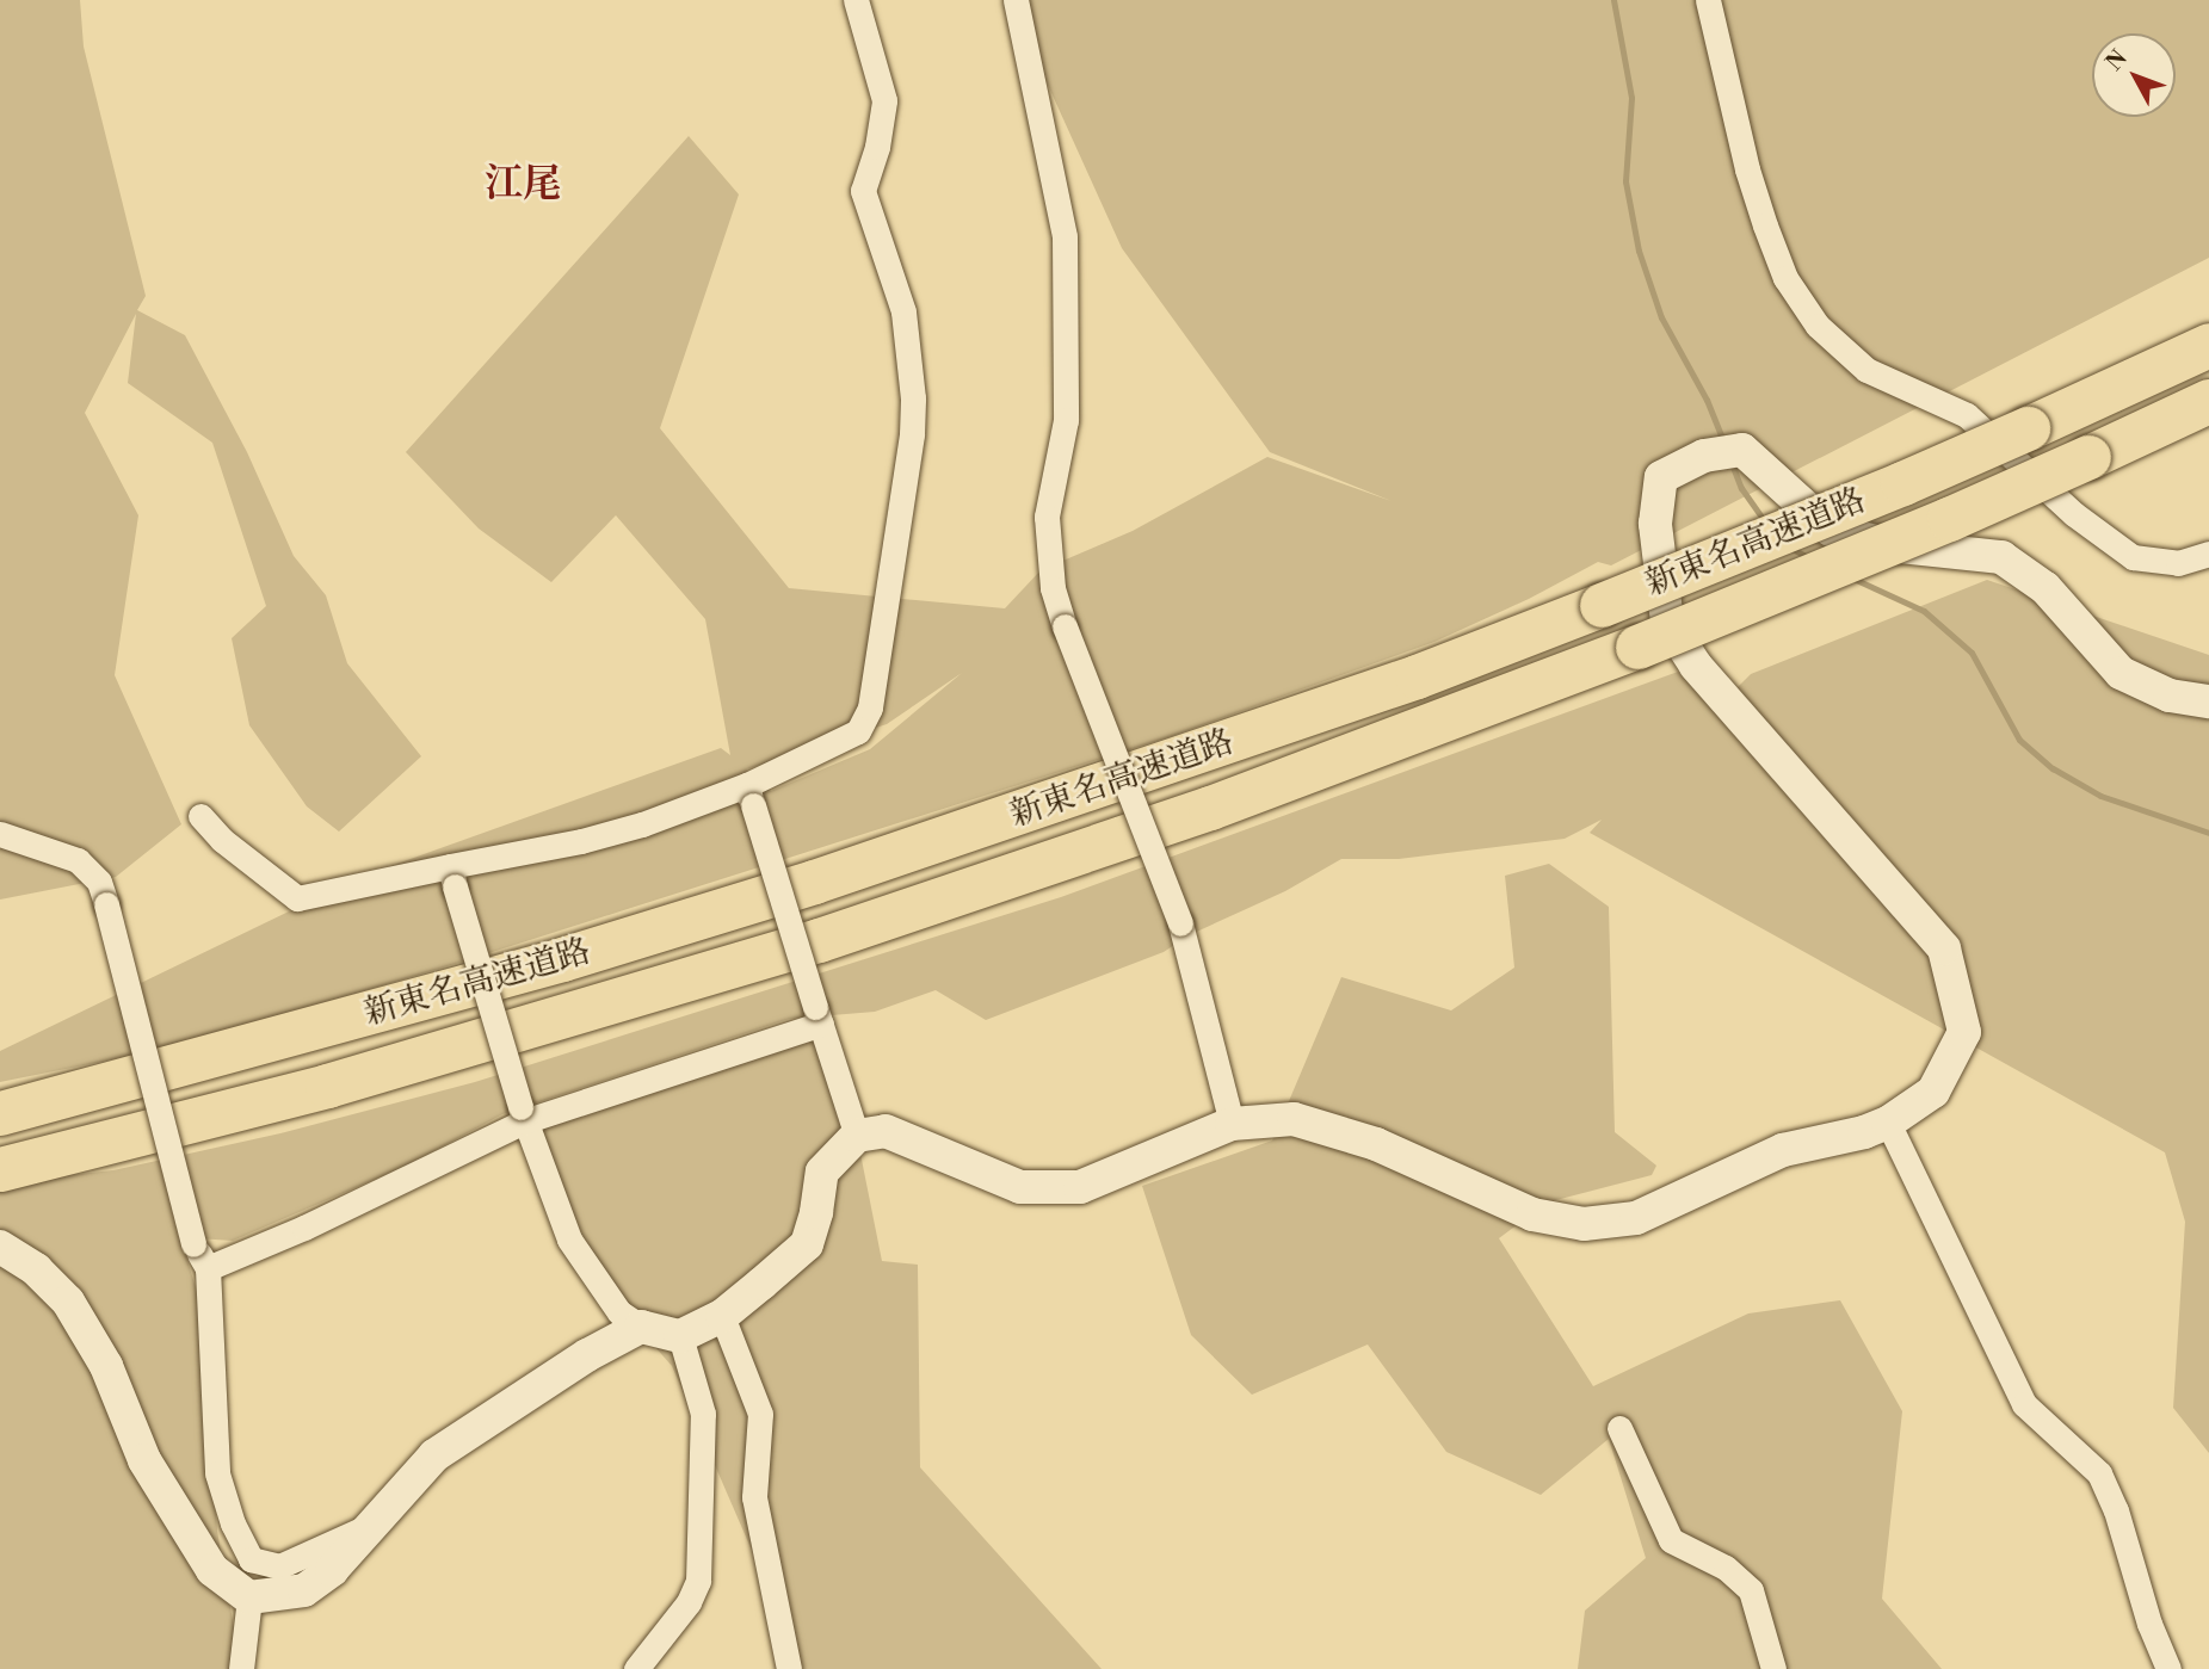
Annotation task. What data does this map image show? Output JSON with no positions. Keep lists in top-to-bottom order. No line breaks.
{"streets":{"highway":["新東名高速道路"]},"districts":["江尾"],"north":"top left"}
